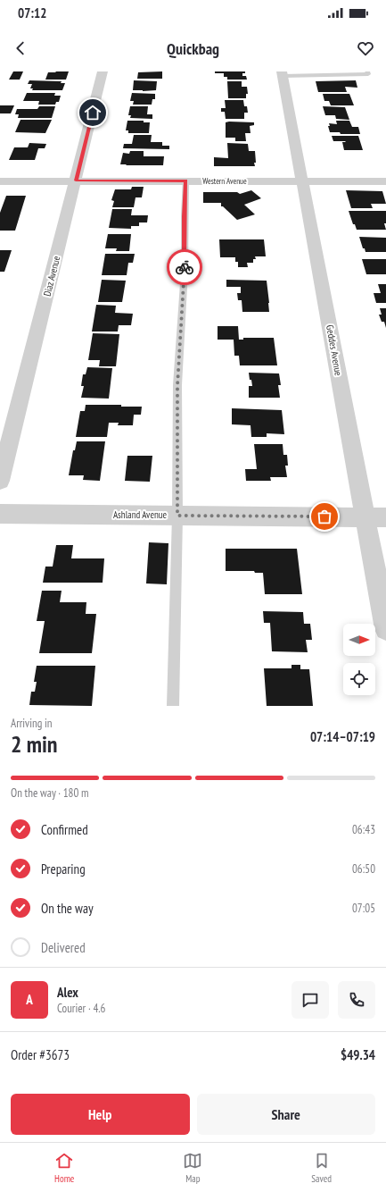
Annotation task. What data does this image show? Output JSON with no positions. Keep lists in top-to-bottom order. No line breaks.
{"streets":{"street":["Western Avenue","Diaz Avenue","Geddes Avenue","Ashland Avenue"]},"crossings":[["Western Avenue","Diaz Avenue"],["Western Avenue","Geddes Avenue"],["Geddes Avenue","Ashland Avenue"]],"north":"right","page":{"status":"07:12","header":"Quickbag","heading":["2 min","Arriving in","07:14–07:19"],"panel":["Alex","Courier · 4.6","Order #3673","$49.34"],"bar":"On the way · 180 m","list":[["Confirmed","06:43"],["Preparing","06:50"],["On the way","07:05"],"Delivered"],"round":"A","buttons":["Help","Share"],"tabs":["Home","Map","Saved"]}}
